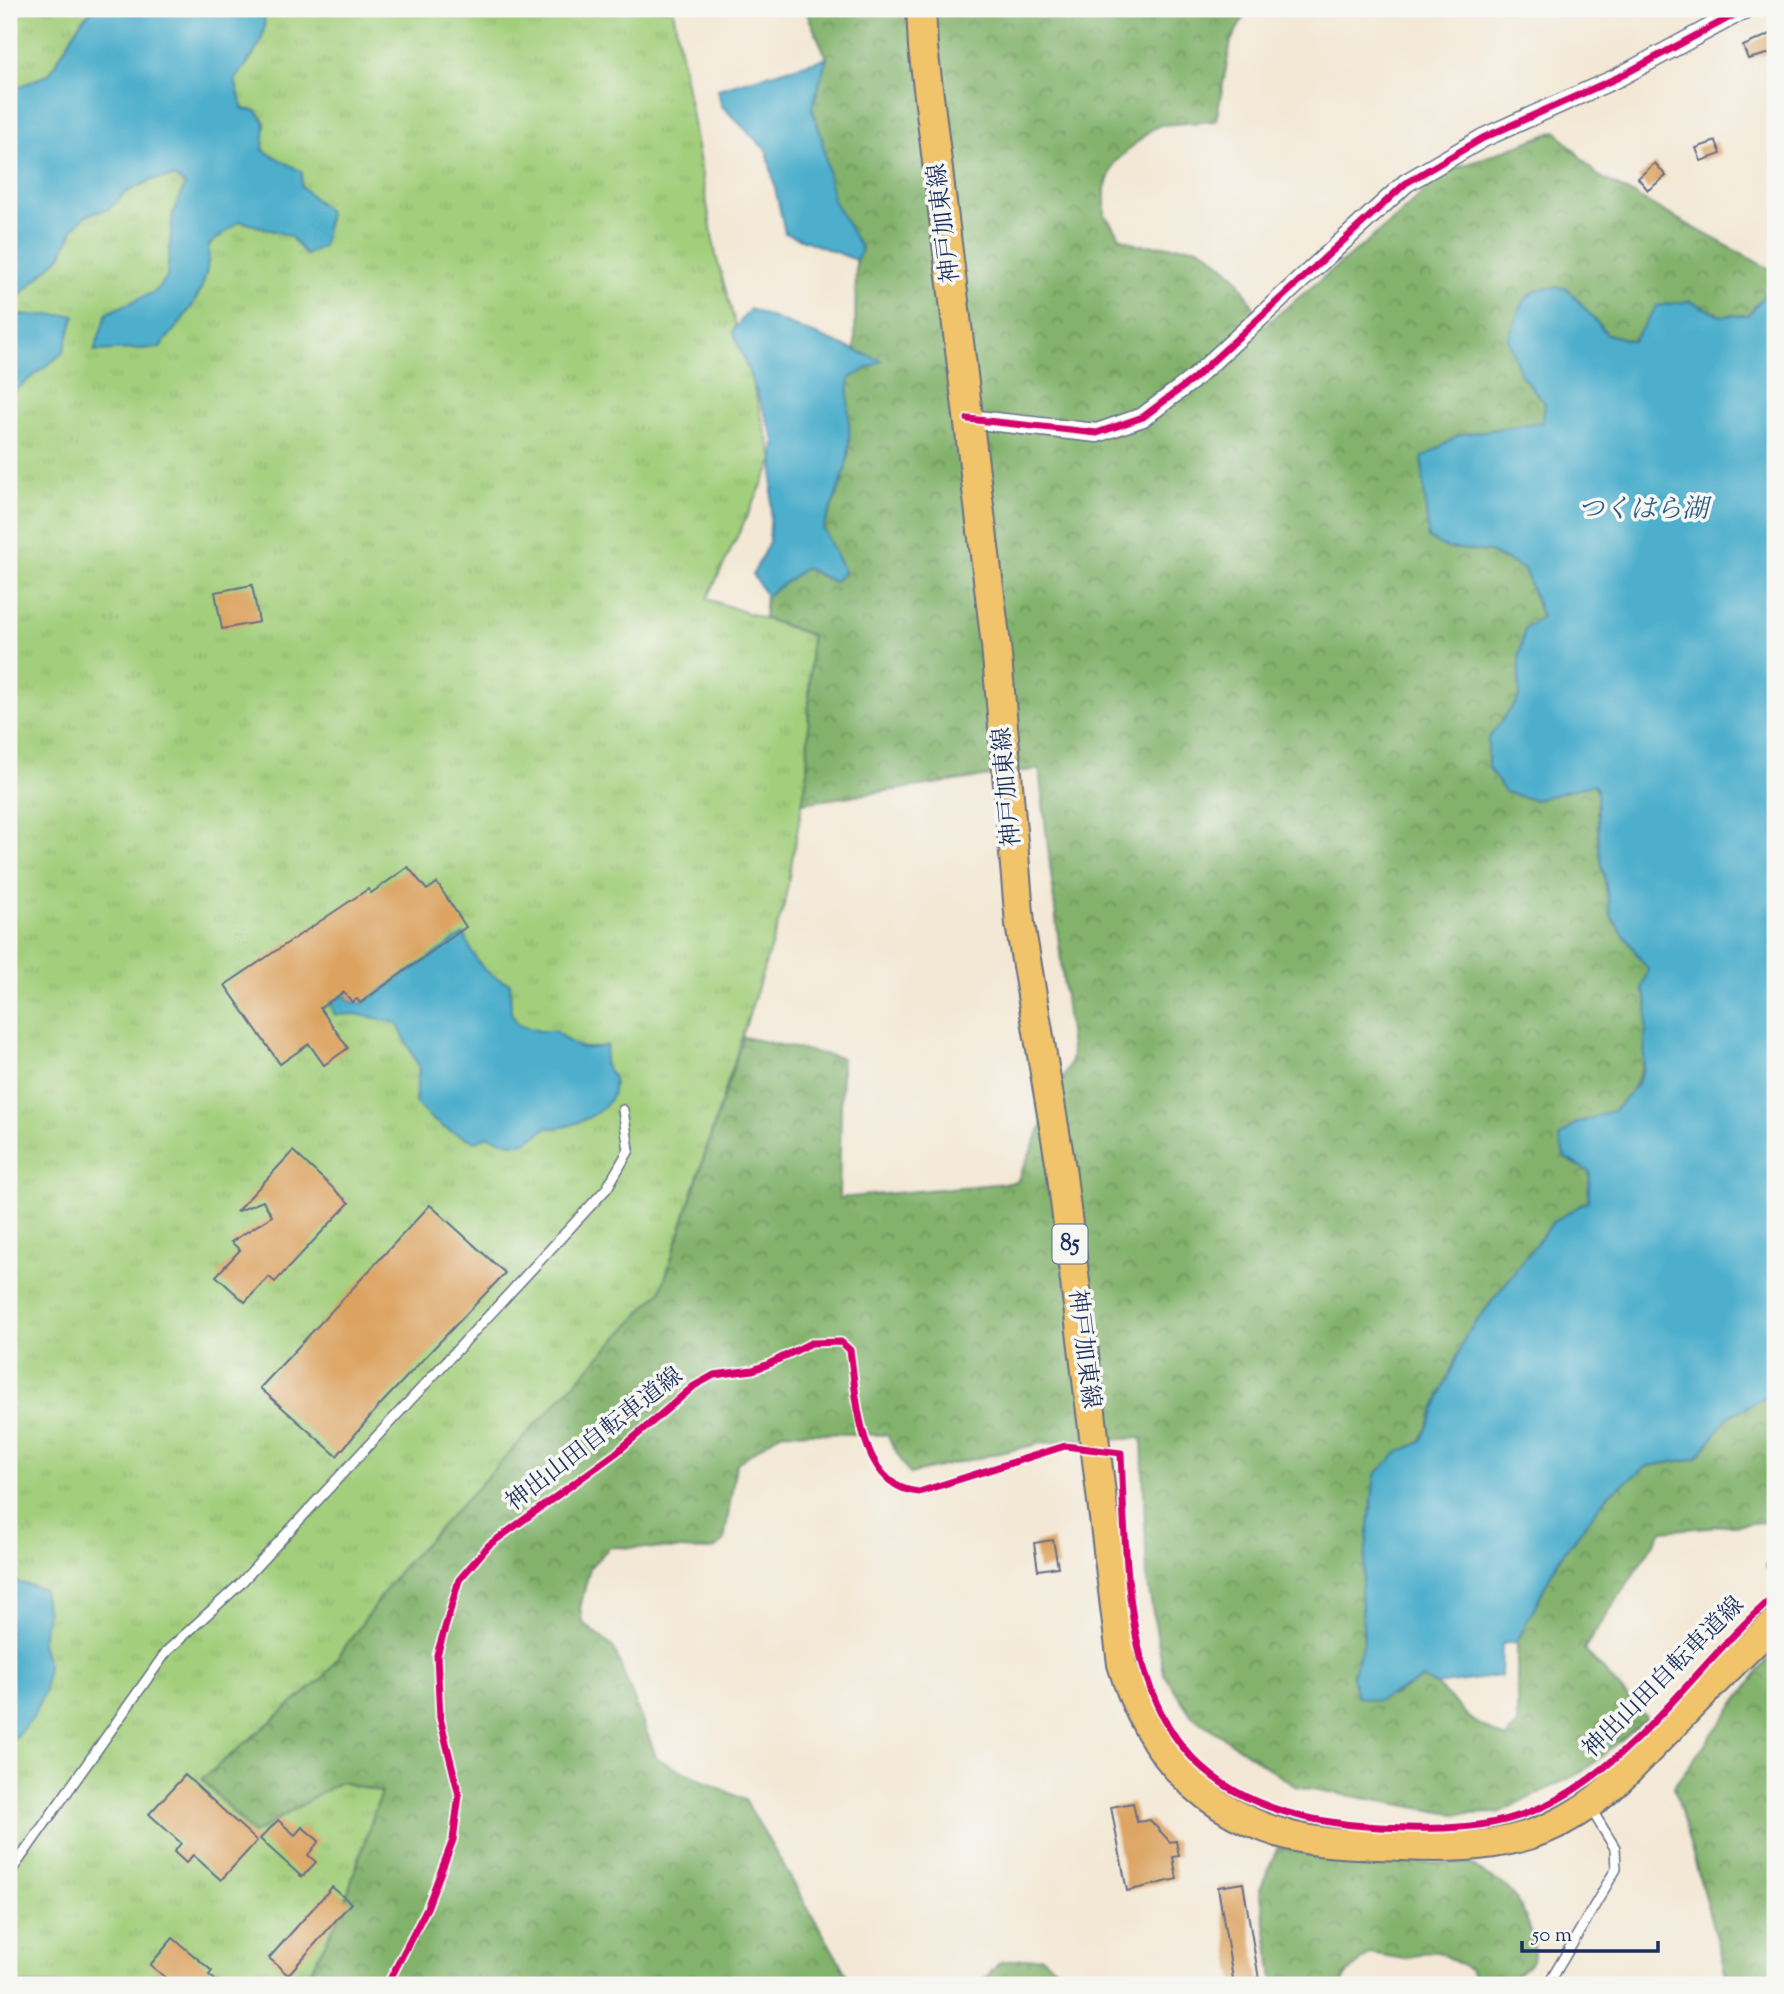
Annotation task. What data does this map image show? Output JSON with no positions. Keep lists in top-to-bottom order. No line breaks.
{"streets":{"main road":["神戸加東線","85"],"cycle path":["神出山田自転車道線"]},"water":["つくはら湖"],"scale_bar":"50 m"}
